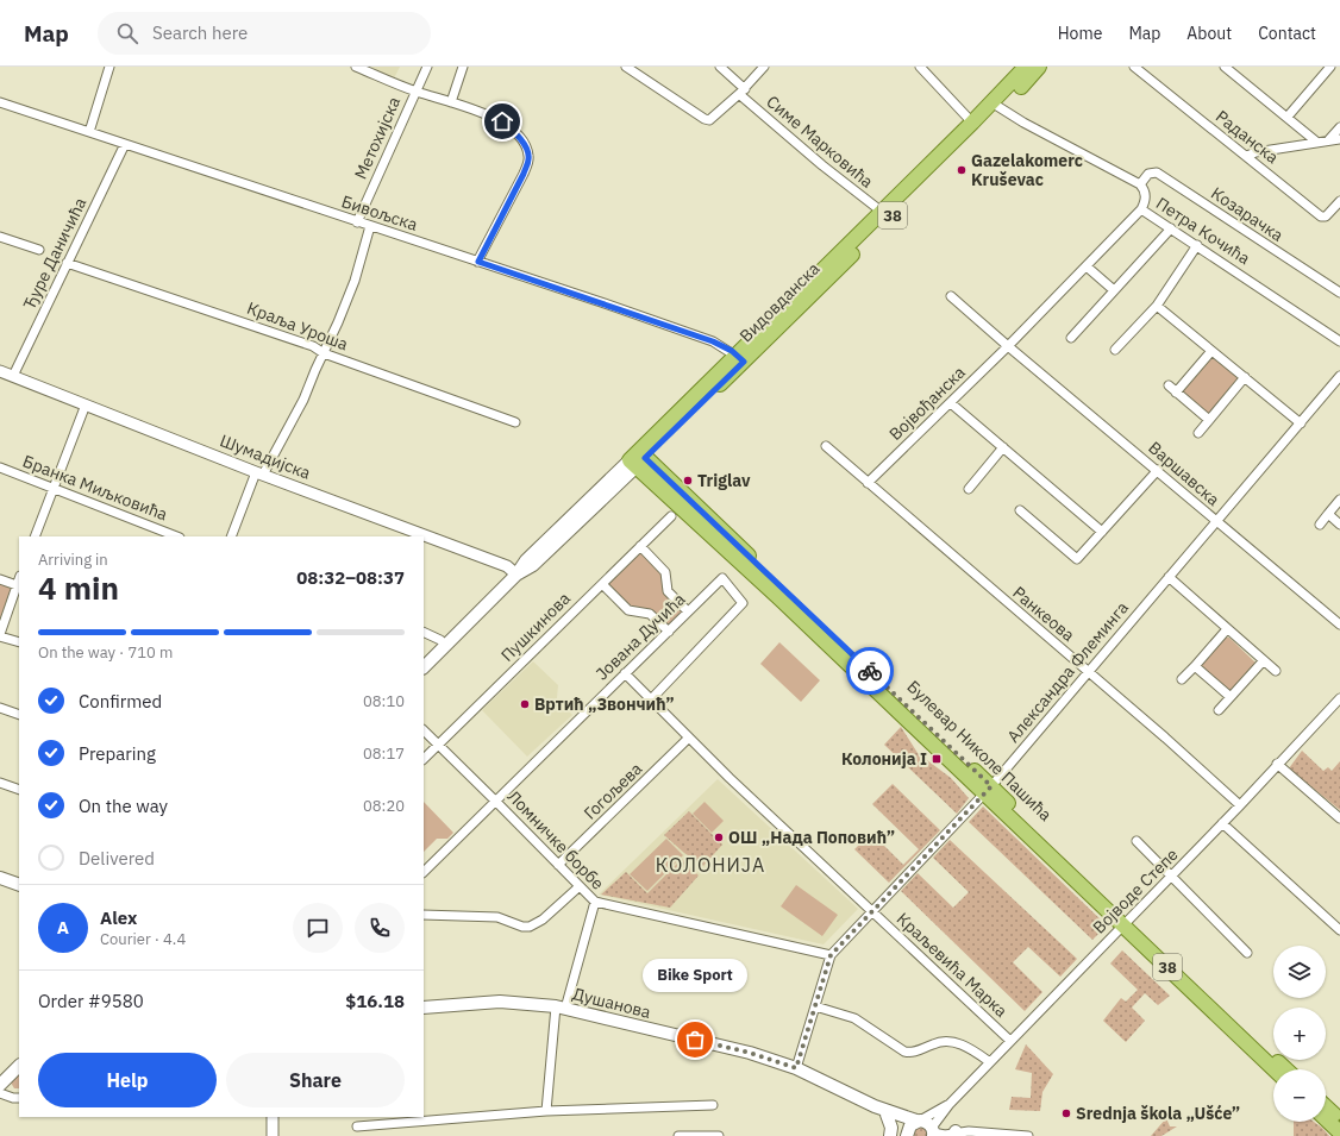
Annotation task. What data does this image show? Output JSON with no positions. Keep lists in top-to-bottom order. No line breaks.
{"streets":{"main road":["38","Видовданска","Булевар Николе Пашића","Душанова"],"street":["Раданска","Метохијска","Симе Марковића","Бивољска","Козарачка","Петра Кочића","Ђуре Даничића","Краља Уроша","Војвођанска","Шумадијска","Варшавска","Бранка Миљковића","Ранкеова","Пушкинова","Јована Дучића","Александра Флеминга","Гогољева","Ломничке борбе","Војводе Степе","Краљевића Марка"]},"crossings":[["Метохијска","Бивољска"],["Симе Марковића","Видовданска"],["Бивољска","Ђуре Даничића"],["Бивољска","Видовданска"],["Козарачка","Петра Кочића"],["Петра Кочића","Видовданска"],["Петра Кочића","Војвођанска"],["Ђуре Даничића","Краља Уроша"],["Ђуре Даничића","Шумадијска"],["Видовданска","Шумадијска"],["Видовданска","Булевар Николе Пашића"],["Војвођанска","Варшавска"],["Војвођанска","Ранкеова"],["Варшавска","Александра Флеминга"],["Ранкеова","Александра Флеминга"],["Ранкеова","Војводе Степе"],["Пушкинова","Ломничке борбе"],["Јована Дучића","Ломничке борбе"],["Јована Дучића","Краљевића Марка"],["Александра Флеминга","Булевар Николе Пашића"],["Александра Флеминга","Ломничке борбе"],["Александра Флеминга","Краљевића Марка"],["Александра Флеминга","Душанова"],["Булевар Николе Пашића","Војводе Степе"],["Гогољева","Ломничке борбе"],["Гогољева","Краљевића Марка"],["Војводе Степе","Краљевића Марка"],["Војводе Степе","Душанова"]],"districts":["КОЛОНИЈА"],"places":{"other":["Gazelakomerc Kruševac","Triglav","Вртић „Звончић”","ОШ „Нада Поповић”","Bike Sport","Srednja škola „Ušće”"],"transit":["Колонија I"]},"page":{"header":"Map","search":"Search here","nav":["Home","Map","About","Contact"],"heading":["4 min","Arriving in","08:32–08:37"],"panel":["Alex","Courier · 4.4","Order #9580","$16.18"],"bar":"On the way · 710 m","list":[["Confirmed","08:10"],["Preparing","08:17"],["On the way","08:20"],"Delivered"],"round":"A","map_buttons":["+","−"],"bubble":"Bike Sport","buttons":["Help","Share"]}}
